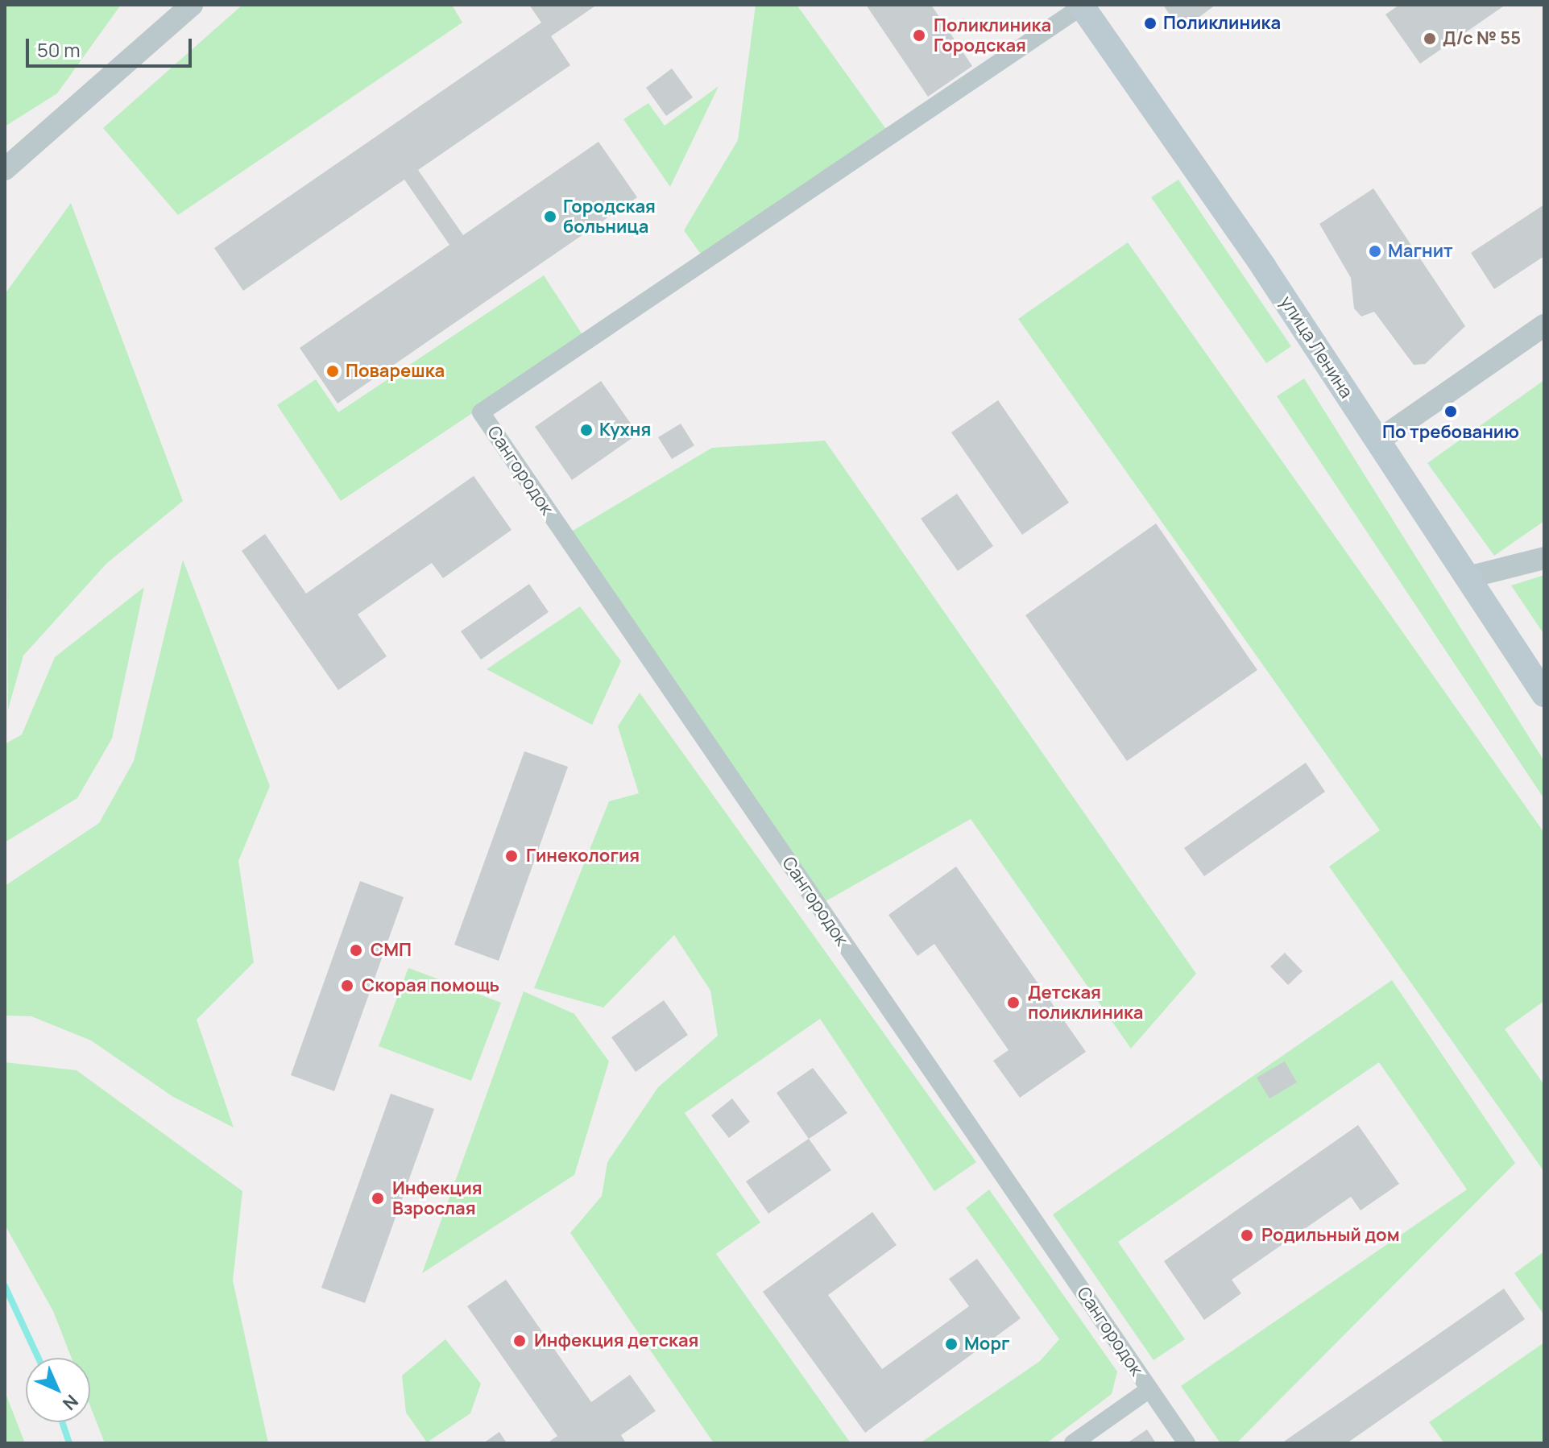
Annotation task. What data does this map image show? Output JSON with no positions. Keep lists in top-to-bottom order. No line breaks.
{"streets":{"main road":["улица Ленина"],"street":["Сангородок"]},"crossings":[["улица Ленина","Сангородок"]],"places":["Поликлиника","Поликлиника Городская","Д/с № 55","Городская больница","Магнит","Поварешка","По требованию","Кухня","Гинекология","СМП","Скорая помощь","Детская поликлиника","Инфекция Взрослая","Родильный дом","Инфекция детская","Морг"],"scale_bar":"50 m","north":"bottom right"}
